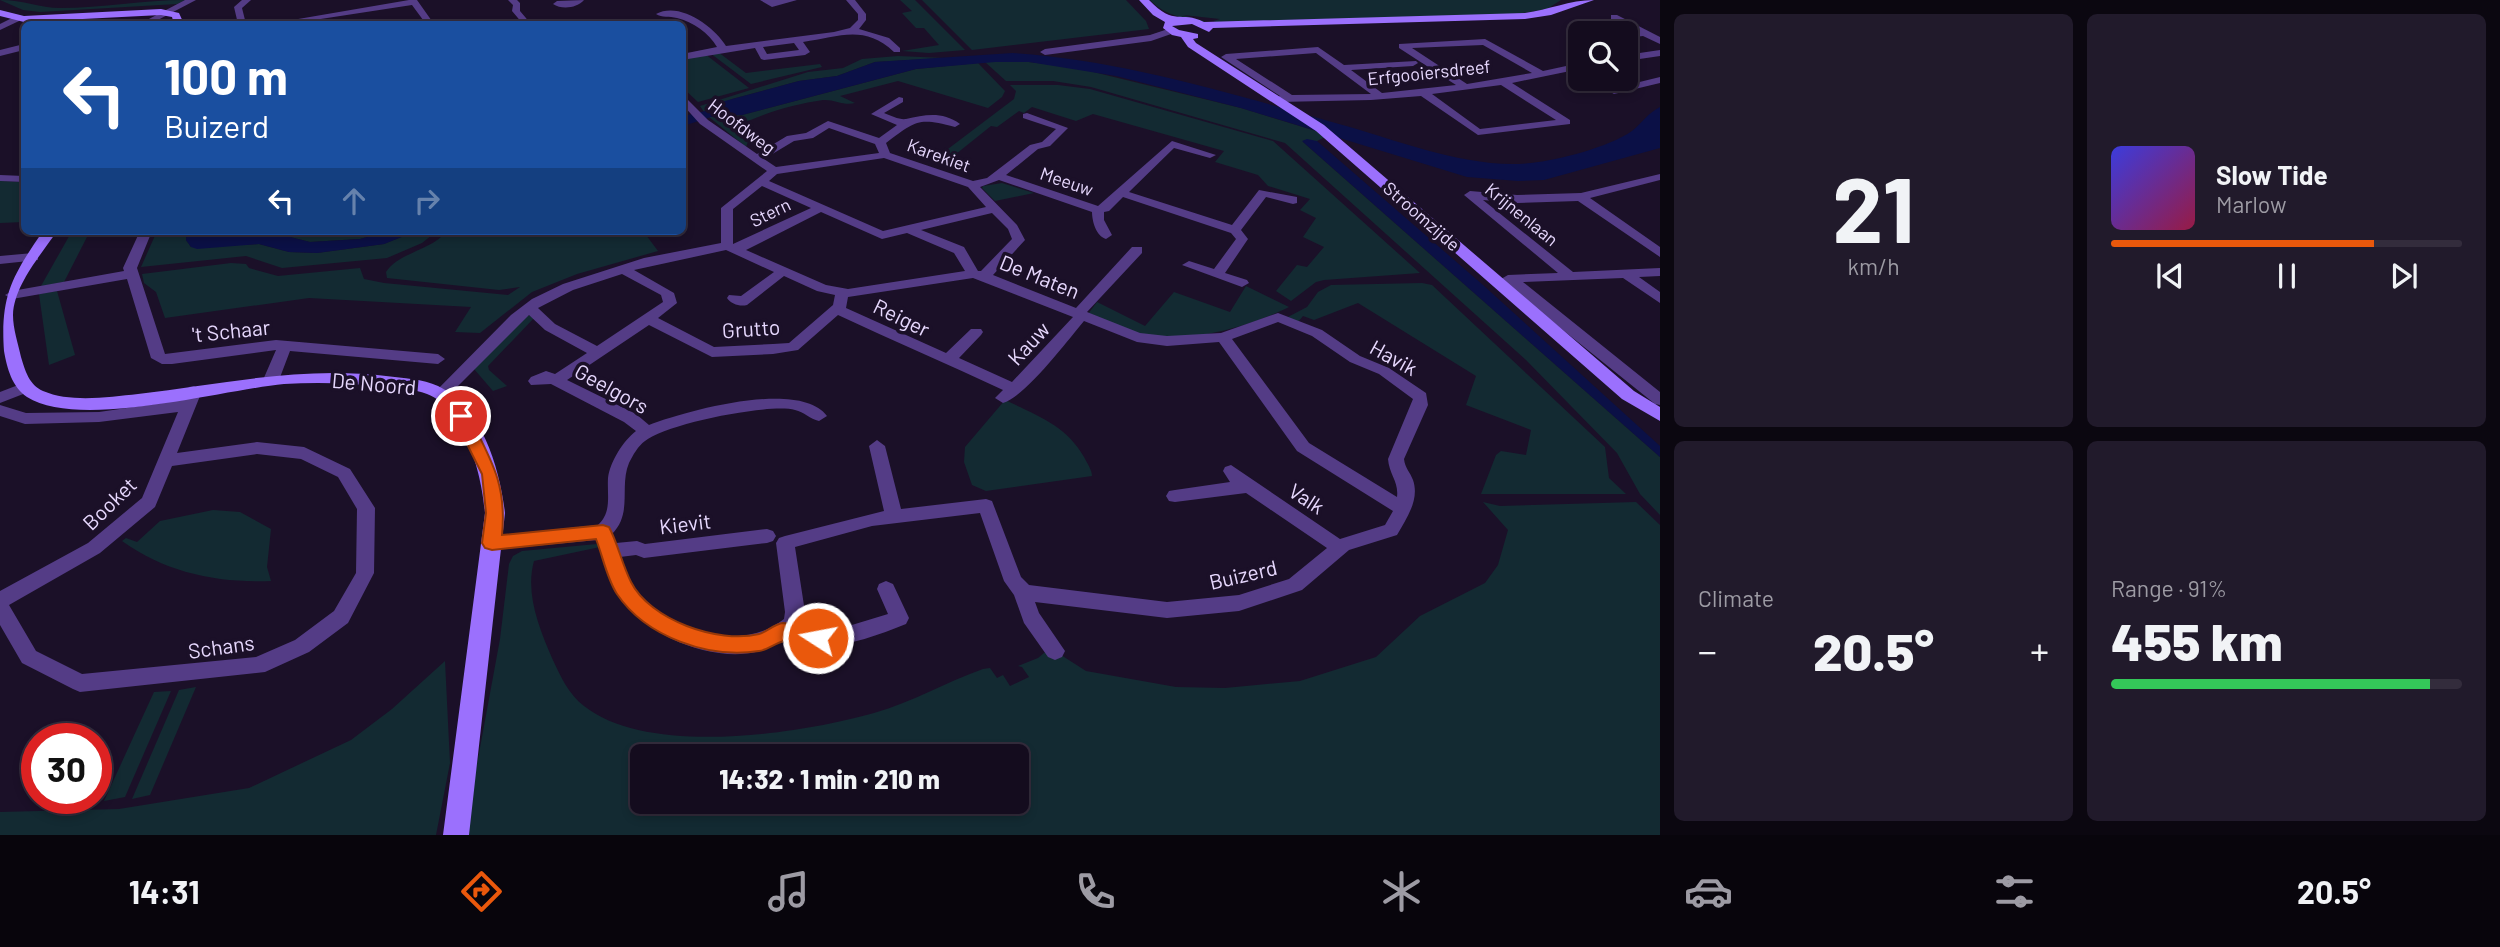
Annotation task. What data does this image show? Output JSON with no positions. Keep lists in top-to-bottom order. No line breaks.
{"streets":{"street":["Erfgooiersdreef","Hoofdweg","Karekiet","Meeuw","Stern","Krijnenlaan","Stroomzijde","De Maten","Reiger","Grutto","'t Schaar","Kauw","Havik","De Noord","Geelgors","Valk","Booket","Kievit","Buizerd","Schans"]},"crossings":[["Erfgooiersdreef","Stroomzijde"],["Hoofdweg","Karekiet"],["Hoofdweg","Stern"],["Hoofdweg","De Maten"],["Karekiet","Stern"],["Karekiet","De Maten"],["Stern","De Maten"],["De Maten","Kauw"],["De Maten","Havik"],["Reiger","Grutto"],["Reiger","Kauw"],["Grutto","Geelgors"],["Havik","Buizerd"],["De Noord","Booket"],["Valk","Buizerd"],["Booket","Schans"]],"page":{"tile":[["21","km/h"],"Climate",["Range · 91%","455 km"]],"turn":["100 m","Buizerd"],"song":["Slow Tide","Marlow"],"heat":["−","20.5°","+"],"limit":"30","trip":"14:32 · 1 min · 210 m","tabs":["14:31","20.5°"]}}
